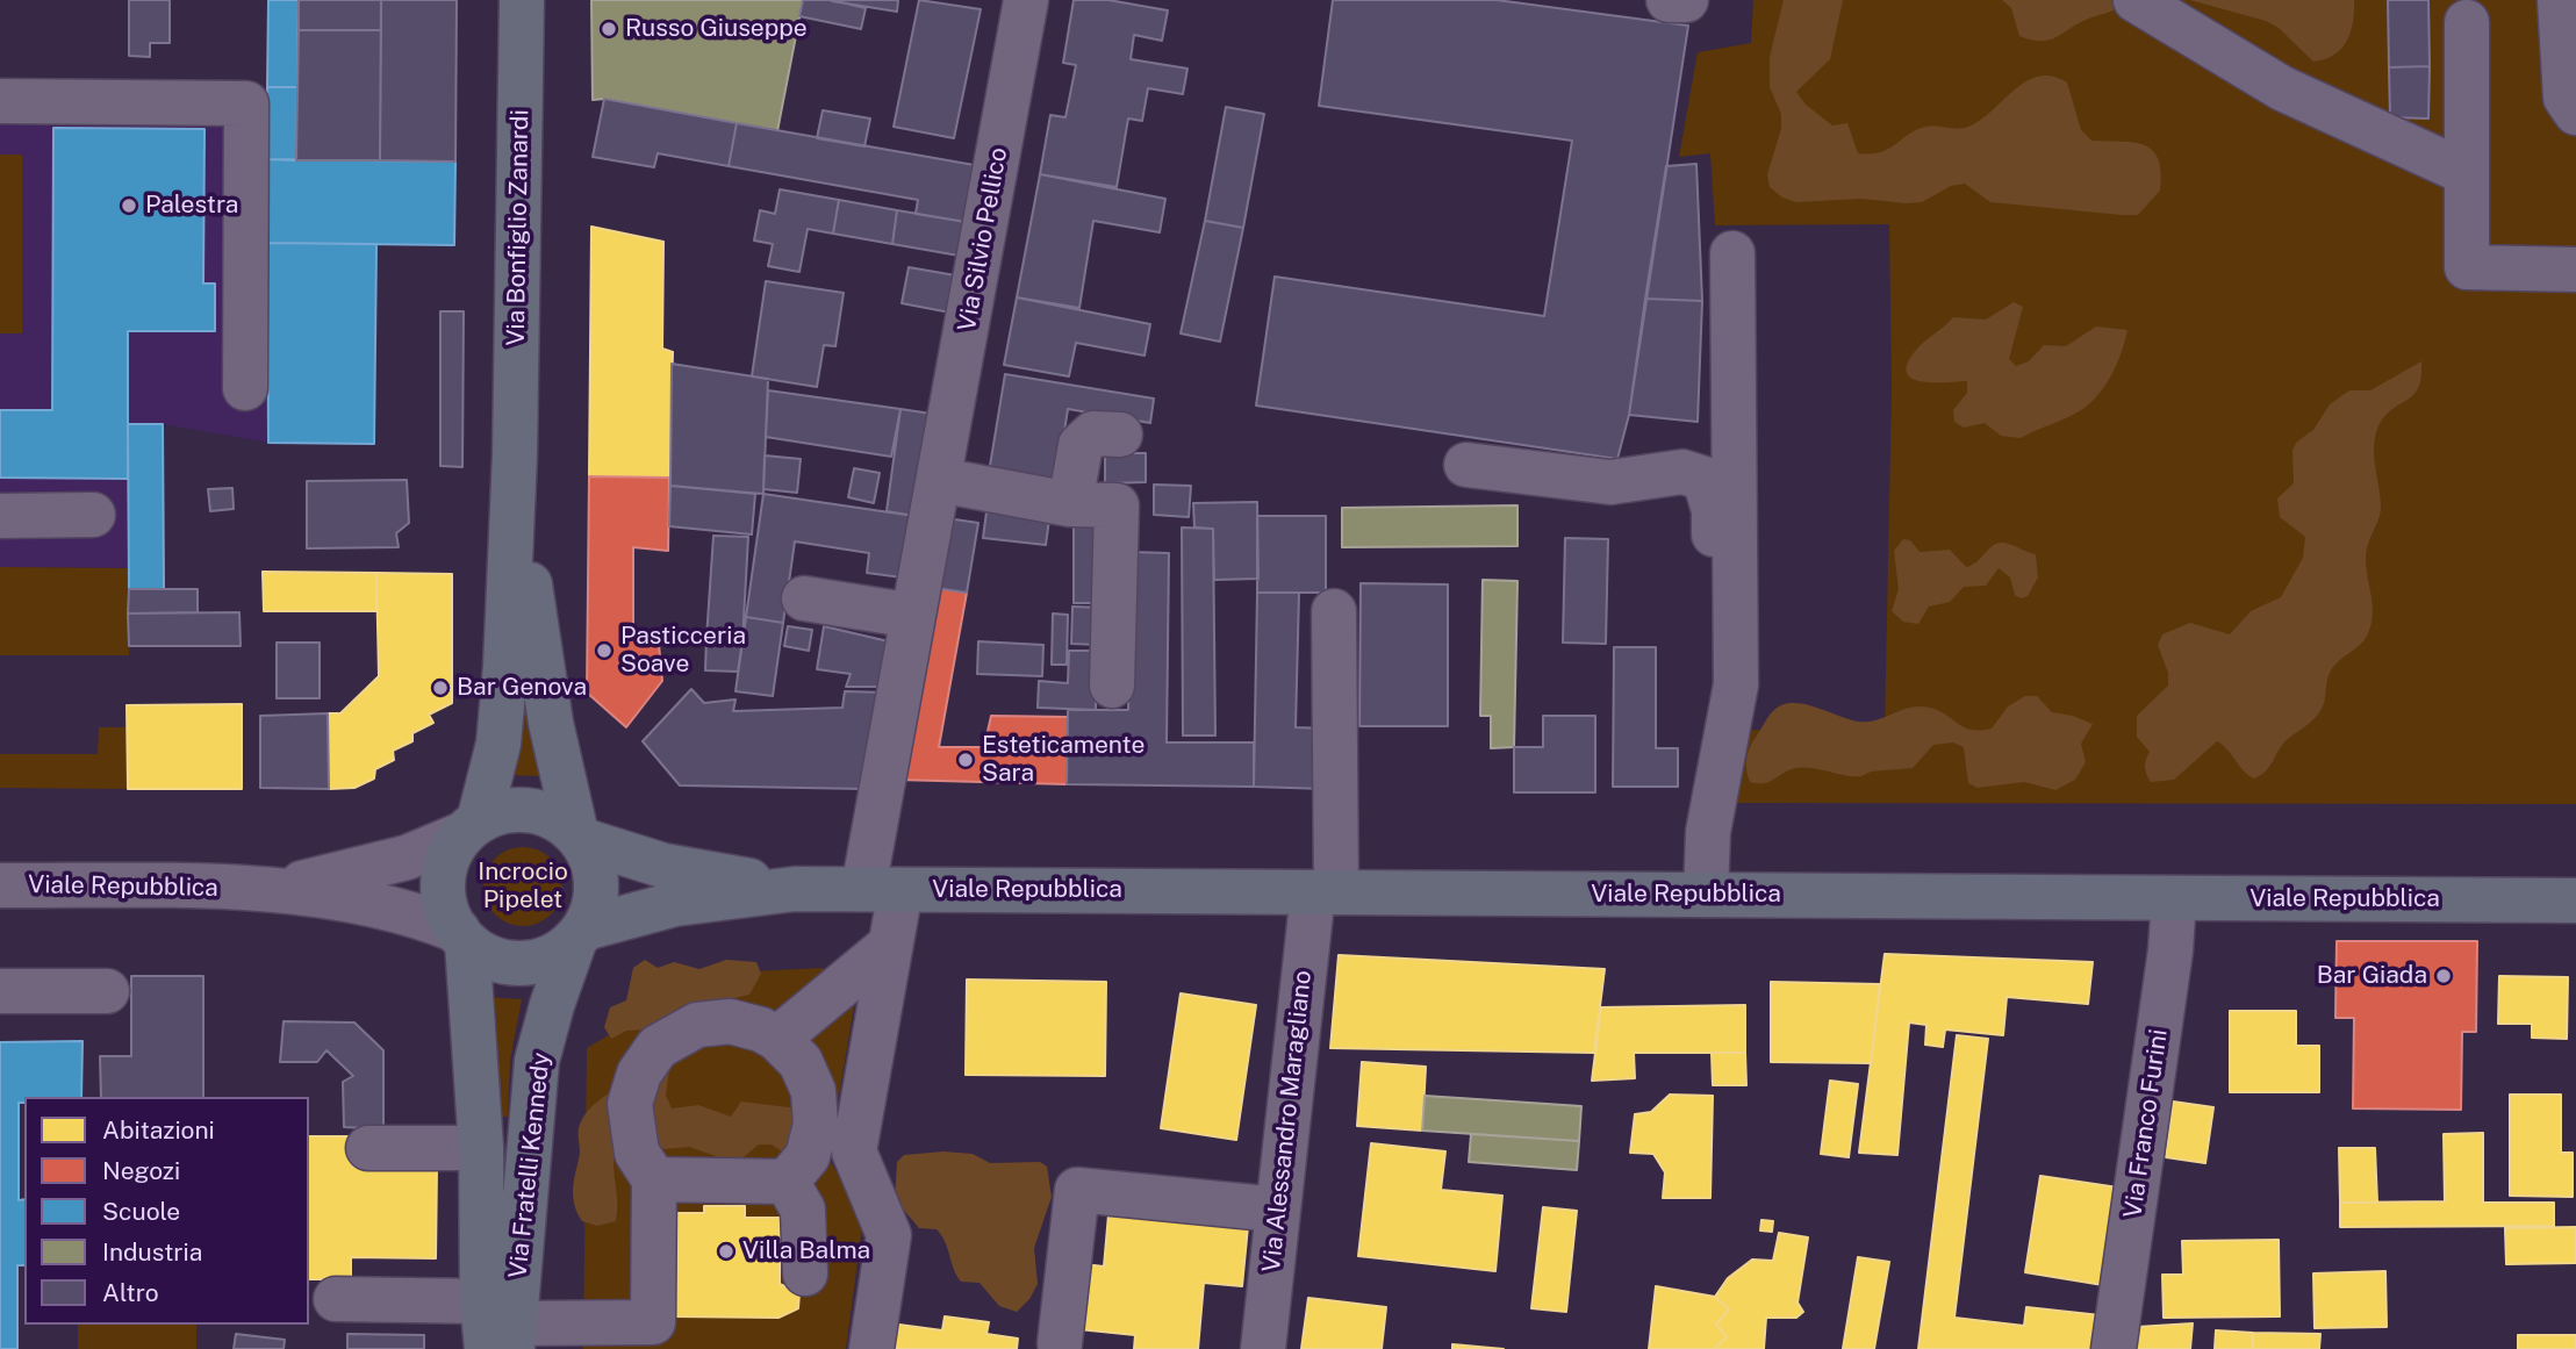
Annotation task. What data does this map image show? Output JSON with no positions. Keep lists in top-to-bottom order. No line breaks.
{"streets":{"main road":["Via Bonfiglio Zanardi","Viale Repubblica","Via Fratelli Kennedy"],"street":["Via Silvio Pellico","Via Alessandro Maragliano","Via Franco Furini"]},"crossings":[["Via Bonfiglio Zanardi","Viale Repubblica"],["Via Bonfiglio Zanardi","Via Fratelli Kennedy"],["Via Silvio Pellico","Viale Repubblica"],["Viale Repubblica","Via Alessandro Maragliano"],["Viale Repubblica","Via Franco Furini"],["Viale Repubblica","Via Fratelli Kennedy"]],"parks":["Incrocio Pipelet"],"places":["Russo Giuseppe","Palestra","Pasticceria Soave","Bar Genova","Esteticamente Sara","Bar Giada","Villa Balma"],"legend":["Abitazioni","Negozi","Scuole","Industria","Altro"]}
